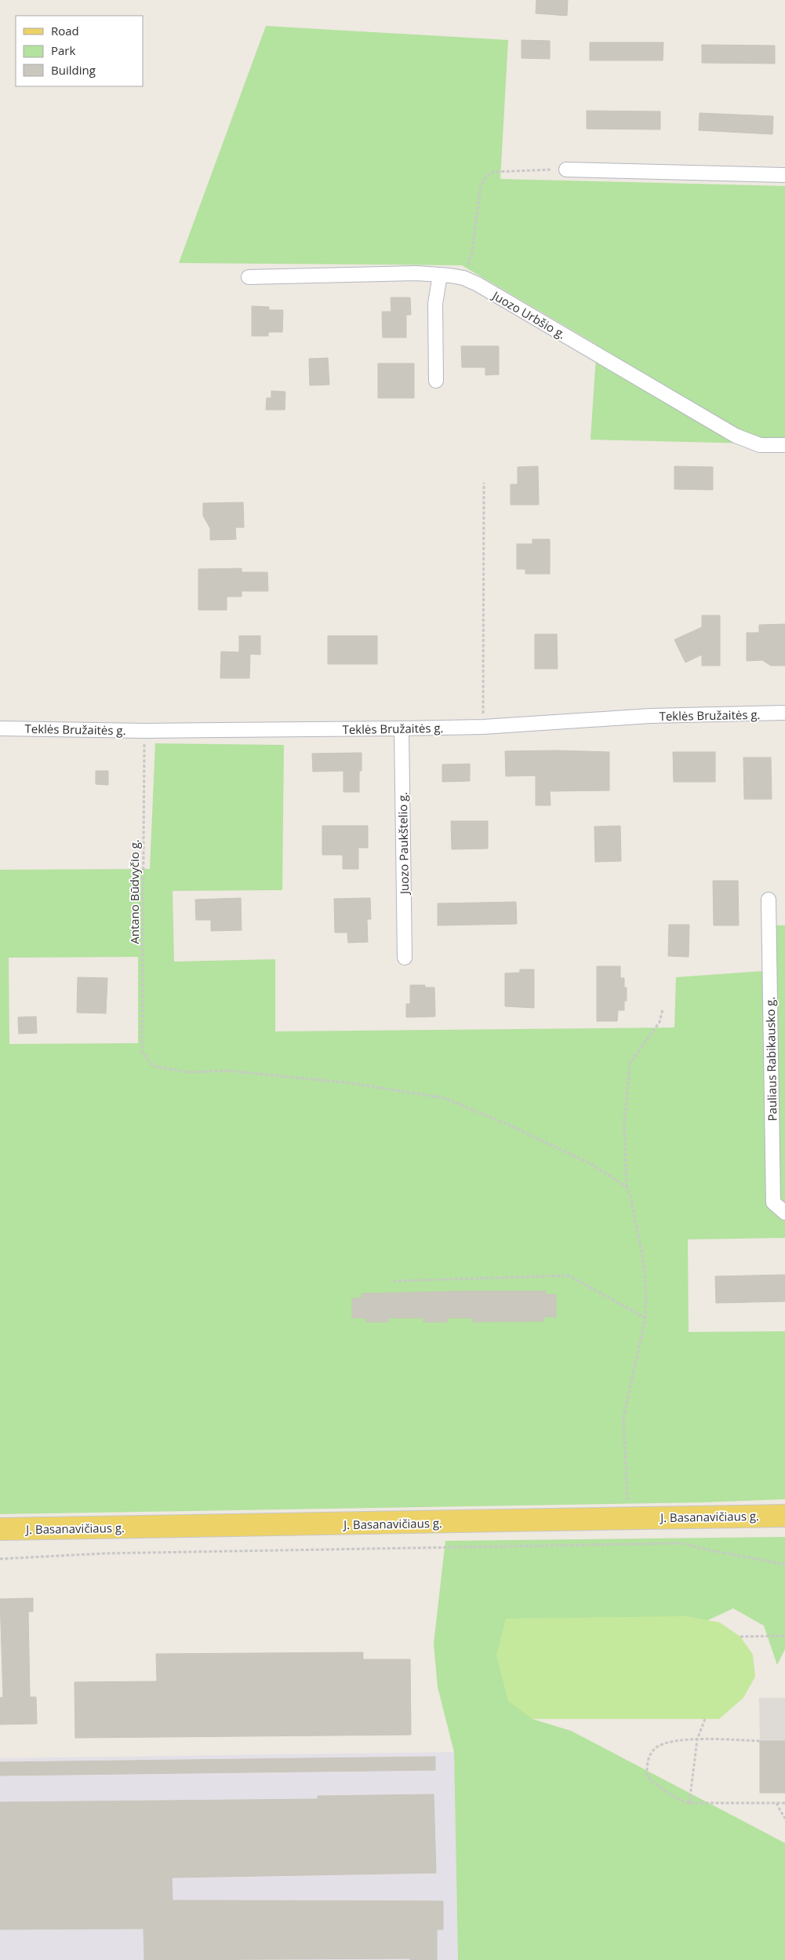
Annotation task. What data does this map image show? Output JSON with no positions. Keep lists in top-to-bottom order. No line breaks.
{"streets":{"main road":["J. Basanavičiaus g."],"street":["Juozo Urbšio g.","Teklės Bružaitės g.","Juozo Paukštelio g.","Pauliaus Rabikausko g."],"path":["Antano Būdvyčio g."]},"crossings":[["Teklės Bružaitės g.","Juozo Paukštelio g."],["Teklės Bružaitės g.","Antano Būdvyčio g."]],"legend":["Road","Park","Building"]}
